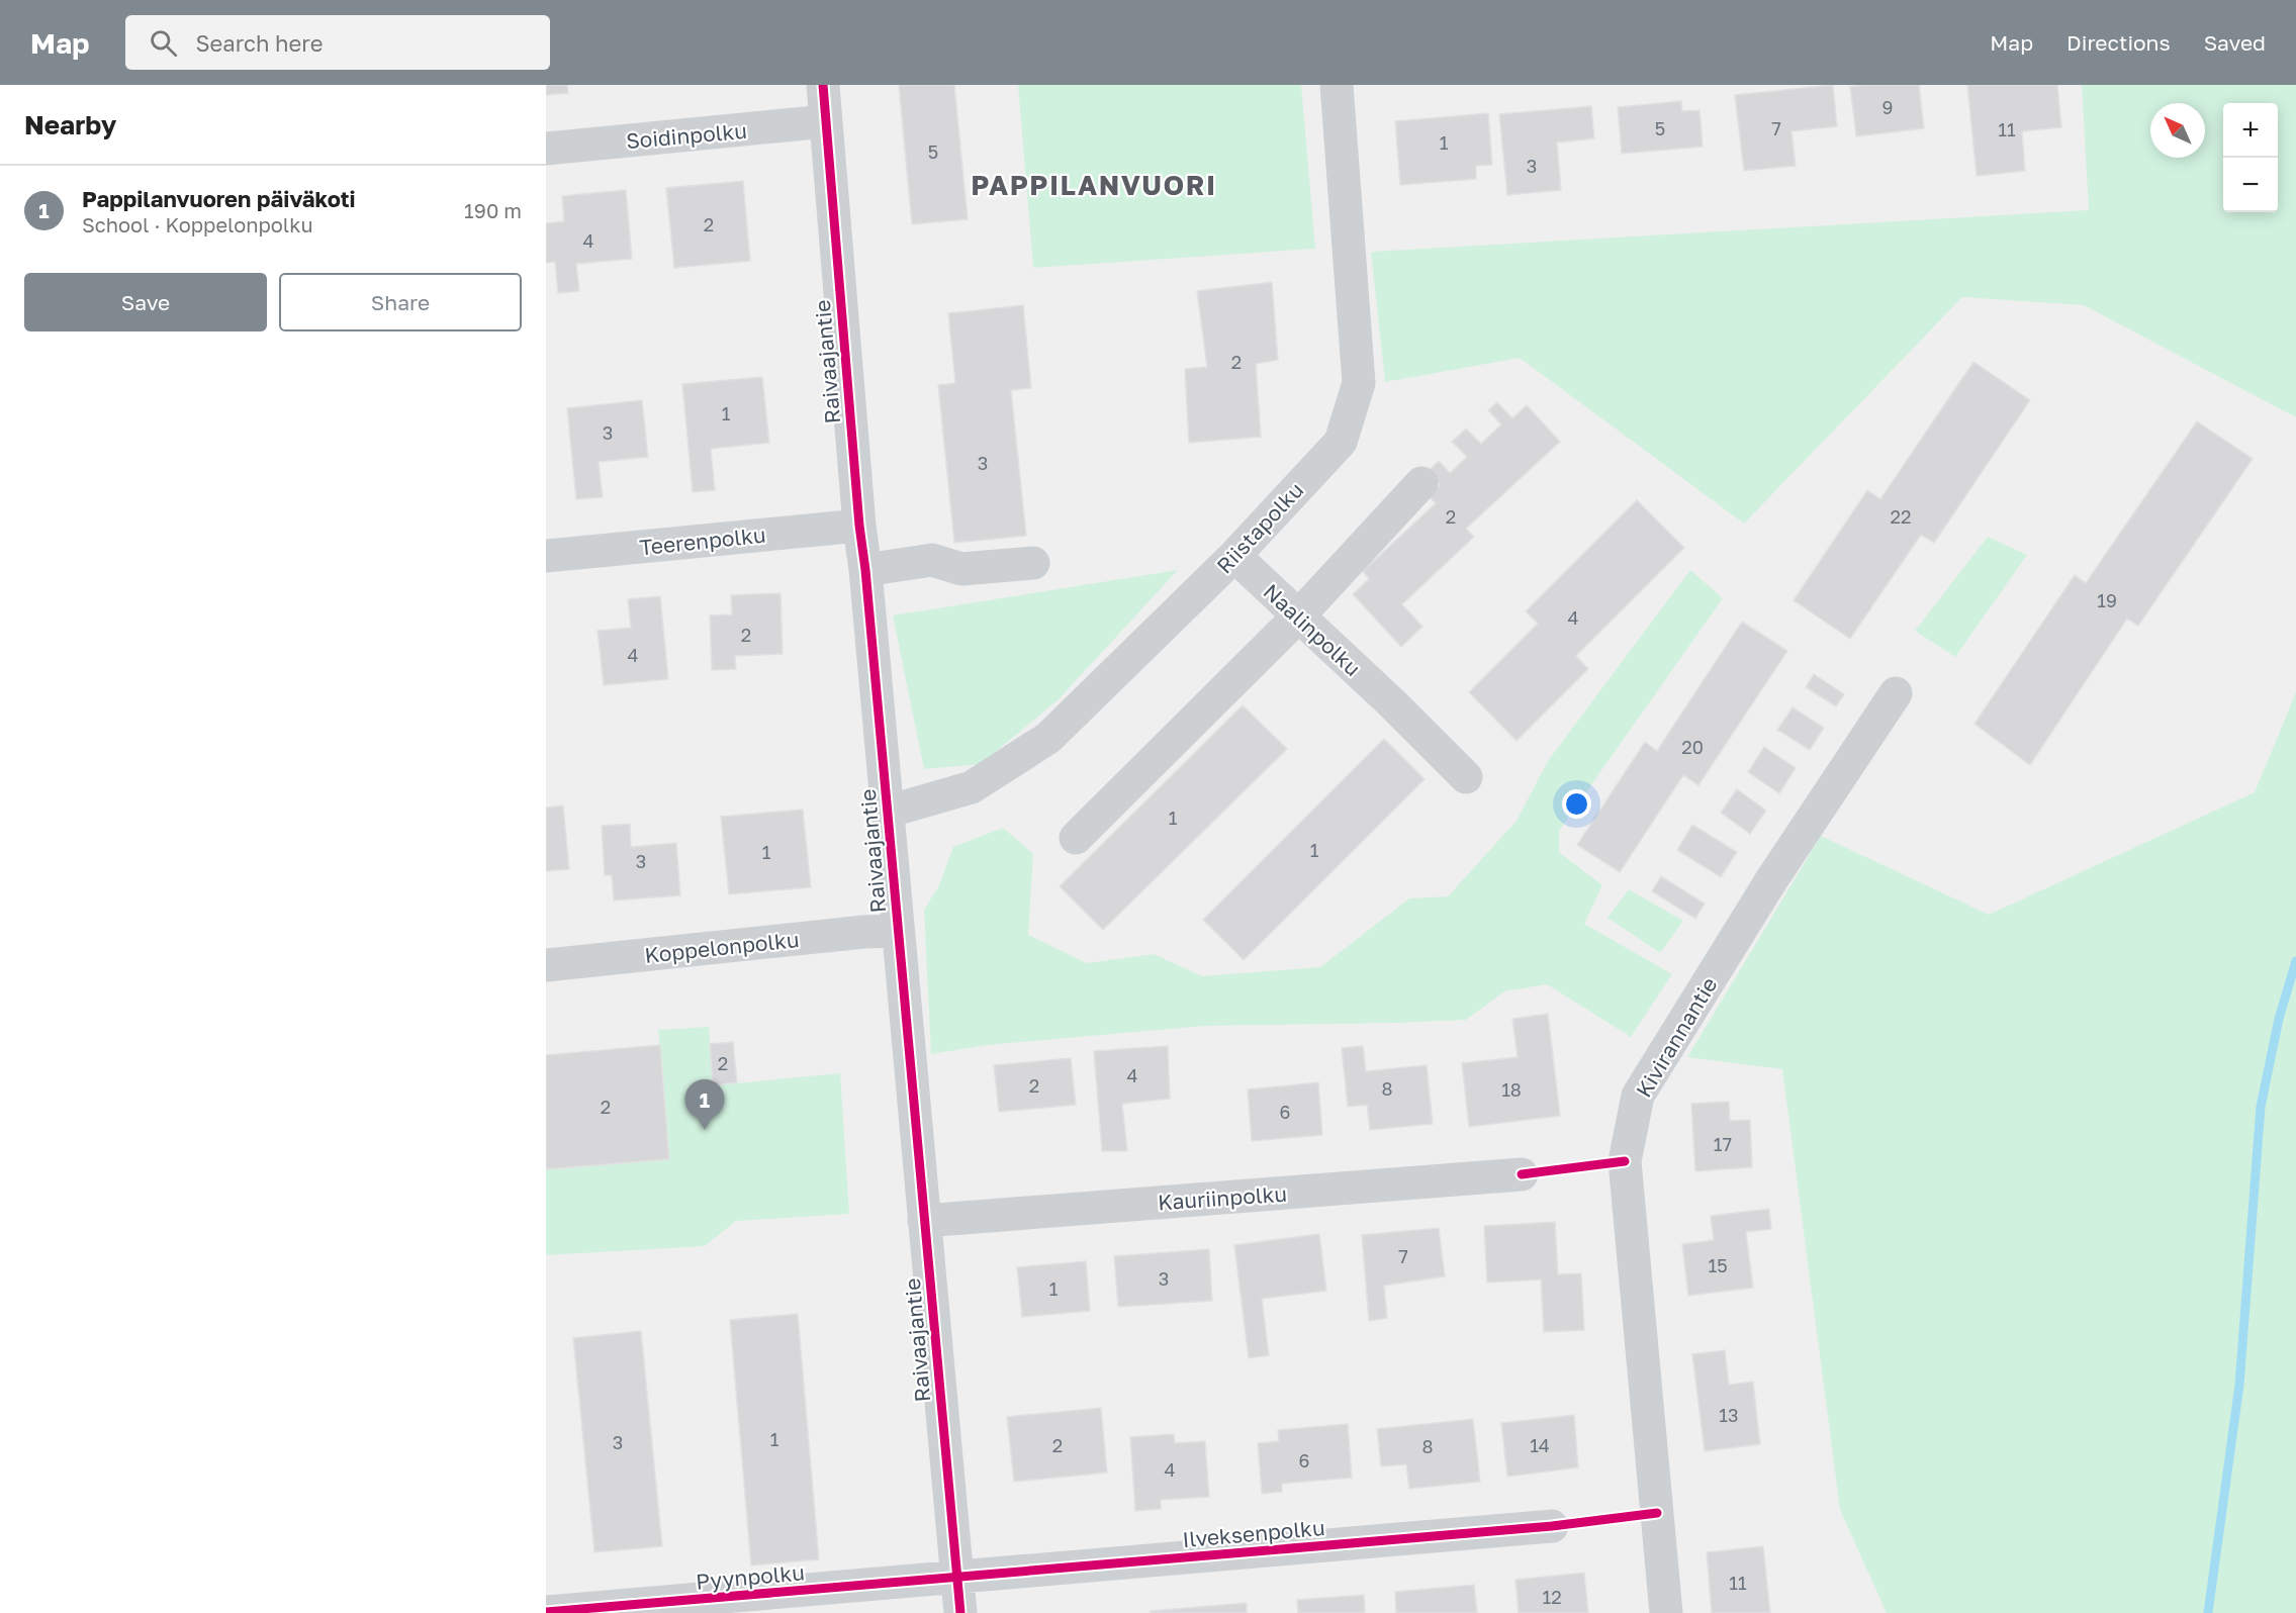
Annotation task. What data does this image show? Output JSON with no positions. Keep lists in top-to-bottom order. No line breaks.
{"streets":{"street":["Soidinpolku","Raivaajantie","Riistapolku","Teerenpolku","Naalinpolku","Koppelonpolku","Kivirannantie","Kauriinpolku","Ilveksenpolku","Pyynpolku"]},"crossings":[["Soidinpolku","Raivaajantie"],["Raivaajantie","Riistapolku"],["Raivaajantie","Teerenpolku"],["Raivaajantie","Koppelonpolku"],["Raivaajantie","Kauriinpolku"],["Raivaajantie","Ilveksenpolku"],["Raivaajantie","Pyynpolku"],["Riistapolku","Naalinpolku"],["Ilveksenpolku","Pyynpolku"]],"districts":["PAPPILANVUORI"],"house_numbers":["9","5","7","11","1","5","3","2","4","2","1","3","3","2","22","19","4","2","4","20","1","1","1","3","2","4","2","8","18","2","6","17","7","15","3","1","13","1","3","2","14","8","6","4","11","12"],"north":"top left","page":{"header":"Map","search":"Search here","nav":["Map","Directions","Saved"],"heading":"Nearby","map_buttons":["+","−"],"list":[{"mark":"1","name":"Pappilanvuoren päiväkoti","note":"School · Koppelonpolku","value":"190 m"}],"buttons":["Save","Share"],"pins":"1"}}
